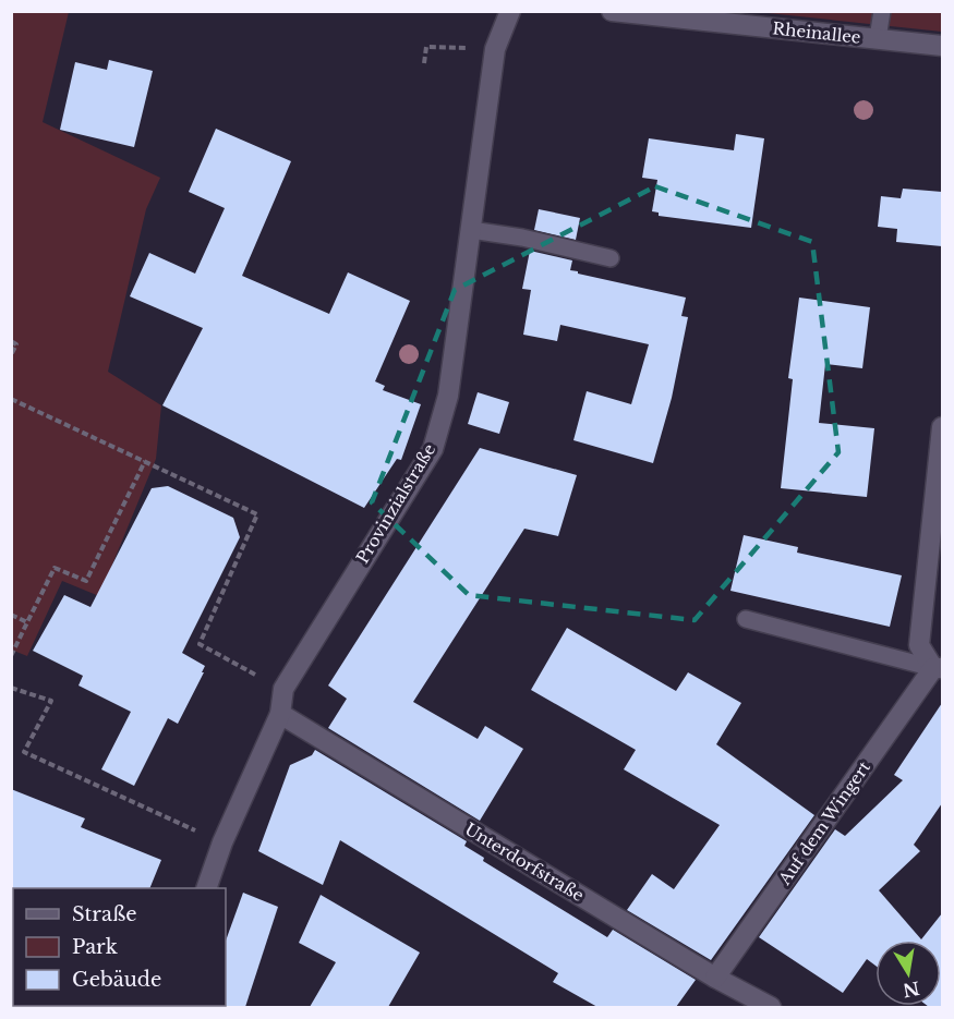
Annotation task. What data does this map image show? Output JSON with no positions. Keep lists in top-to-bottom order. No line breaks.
{"streets":{"street":["Rheinallee","Provinzialstraße","Auf dem Wingert","Unterdorfstraße"]},"crossings":[["Provinzialstraße","Unterdorfstraße"],["Auf dem Wingert","Unterdorfstraße"]],"legend":["Straße","Park","Gebäude"],"north":"bottom"}
